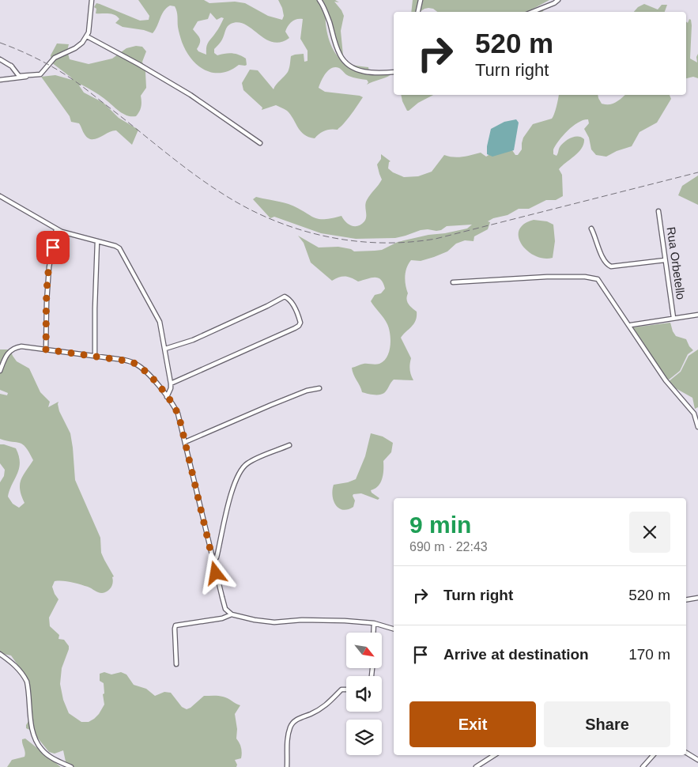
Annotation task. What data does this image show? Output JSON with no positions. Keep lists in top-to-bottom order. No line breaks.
{"streets":{"street":["Rua Orbetello"]},"north":"bottom right","page":{"turn":["520 m","Turn right"],"heading":["9 min","690 m · 22:43"],"list":[{"name":"Turn right","value":"520 m"},{"name":"Arrive at destination","value":"170 m"}],"buttons":["Exit","Share"]}}
